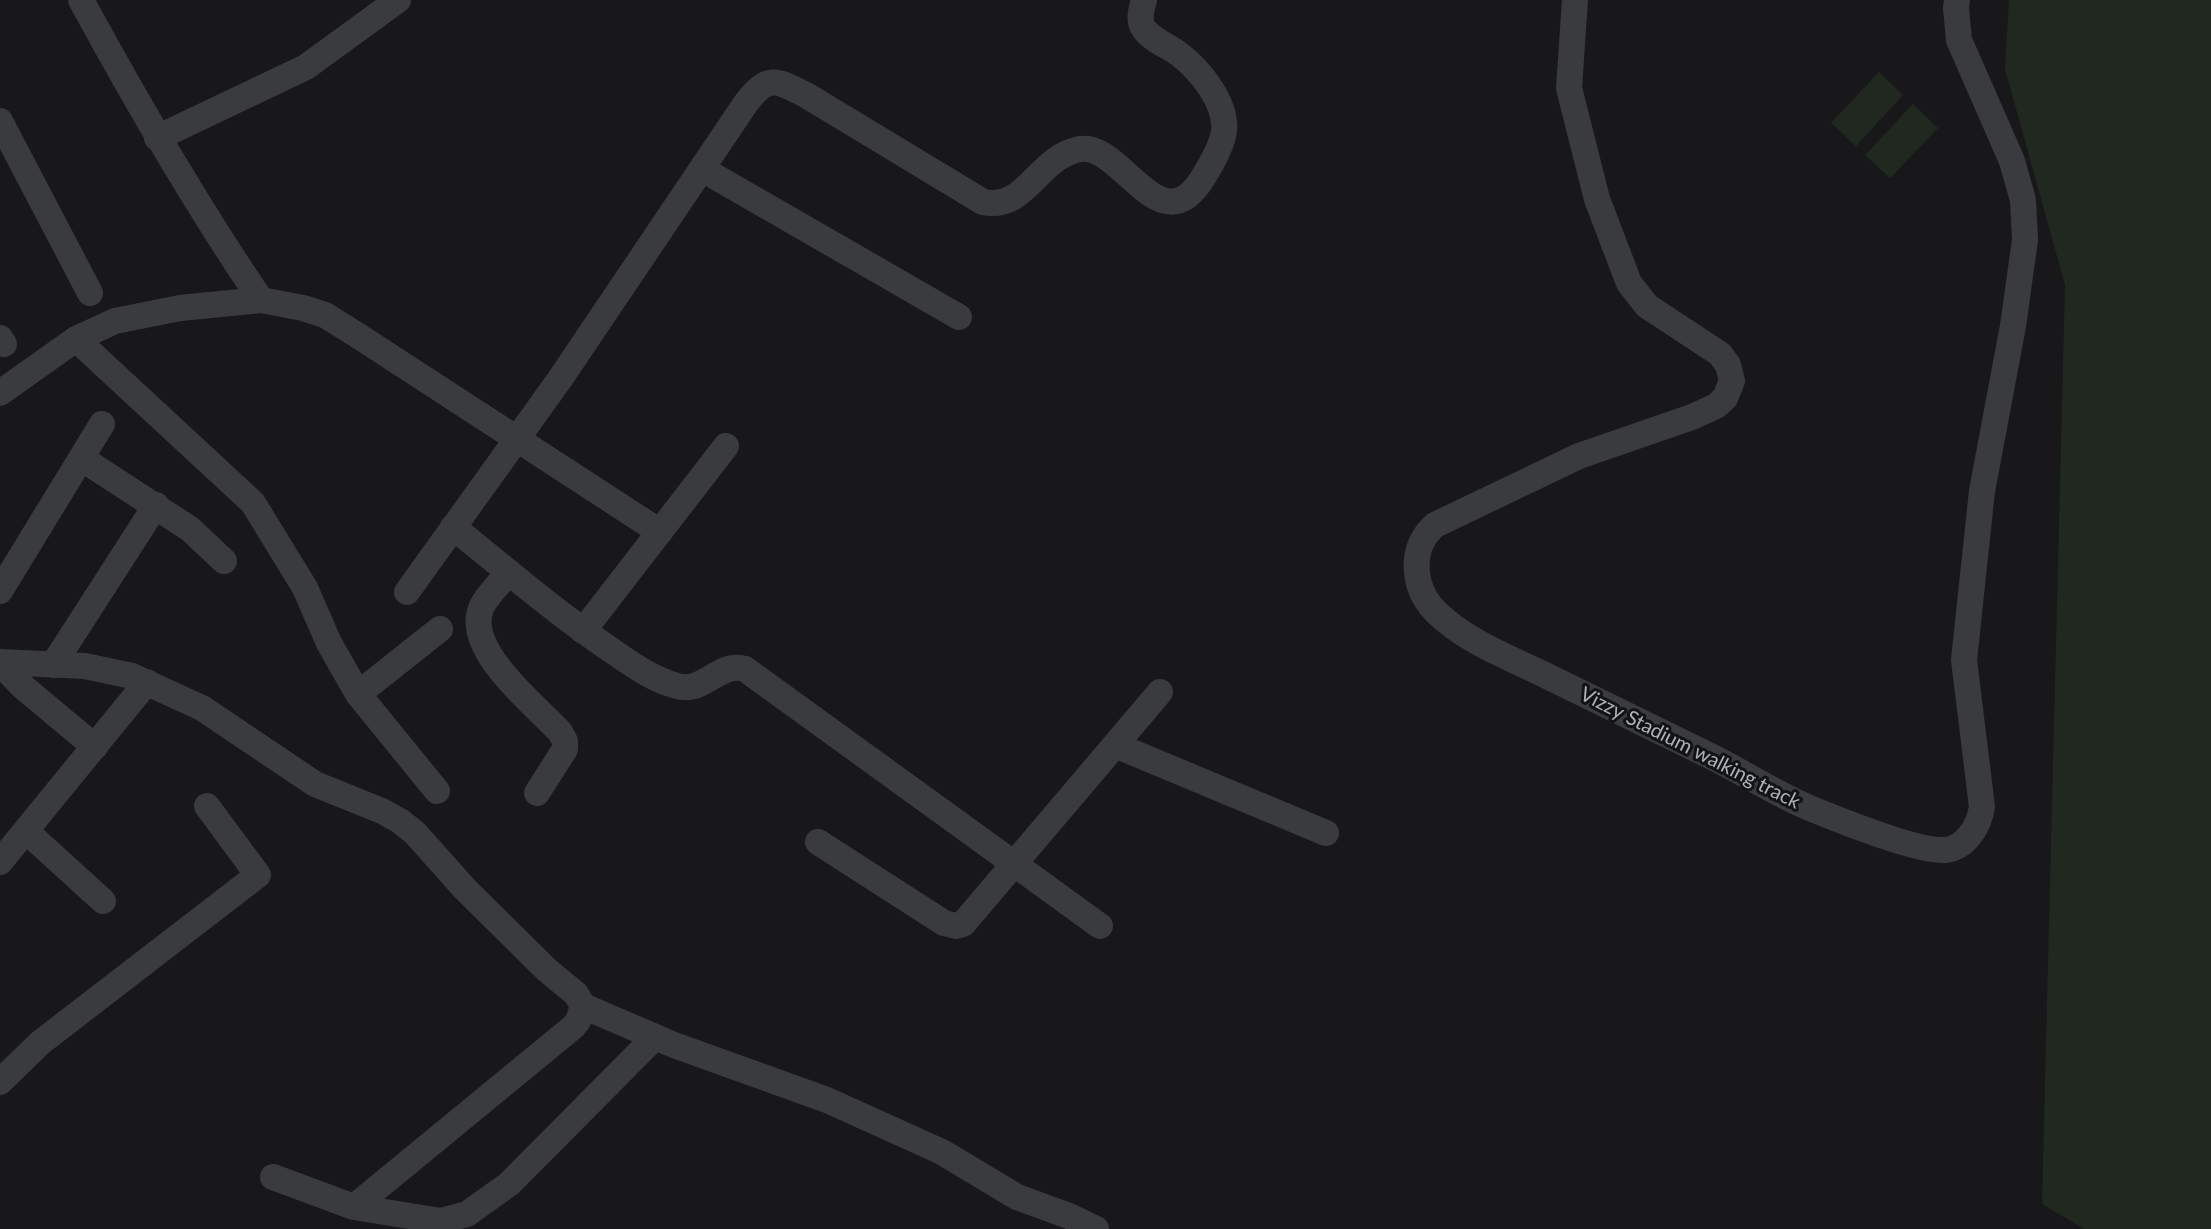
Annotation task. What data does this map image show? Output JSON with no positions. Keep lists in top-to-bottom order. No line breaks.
{"streets":{"street":["Vizzy Stadium walking track"]}}
